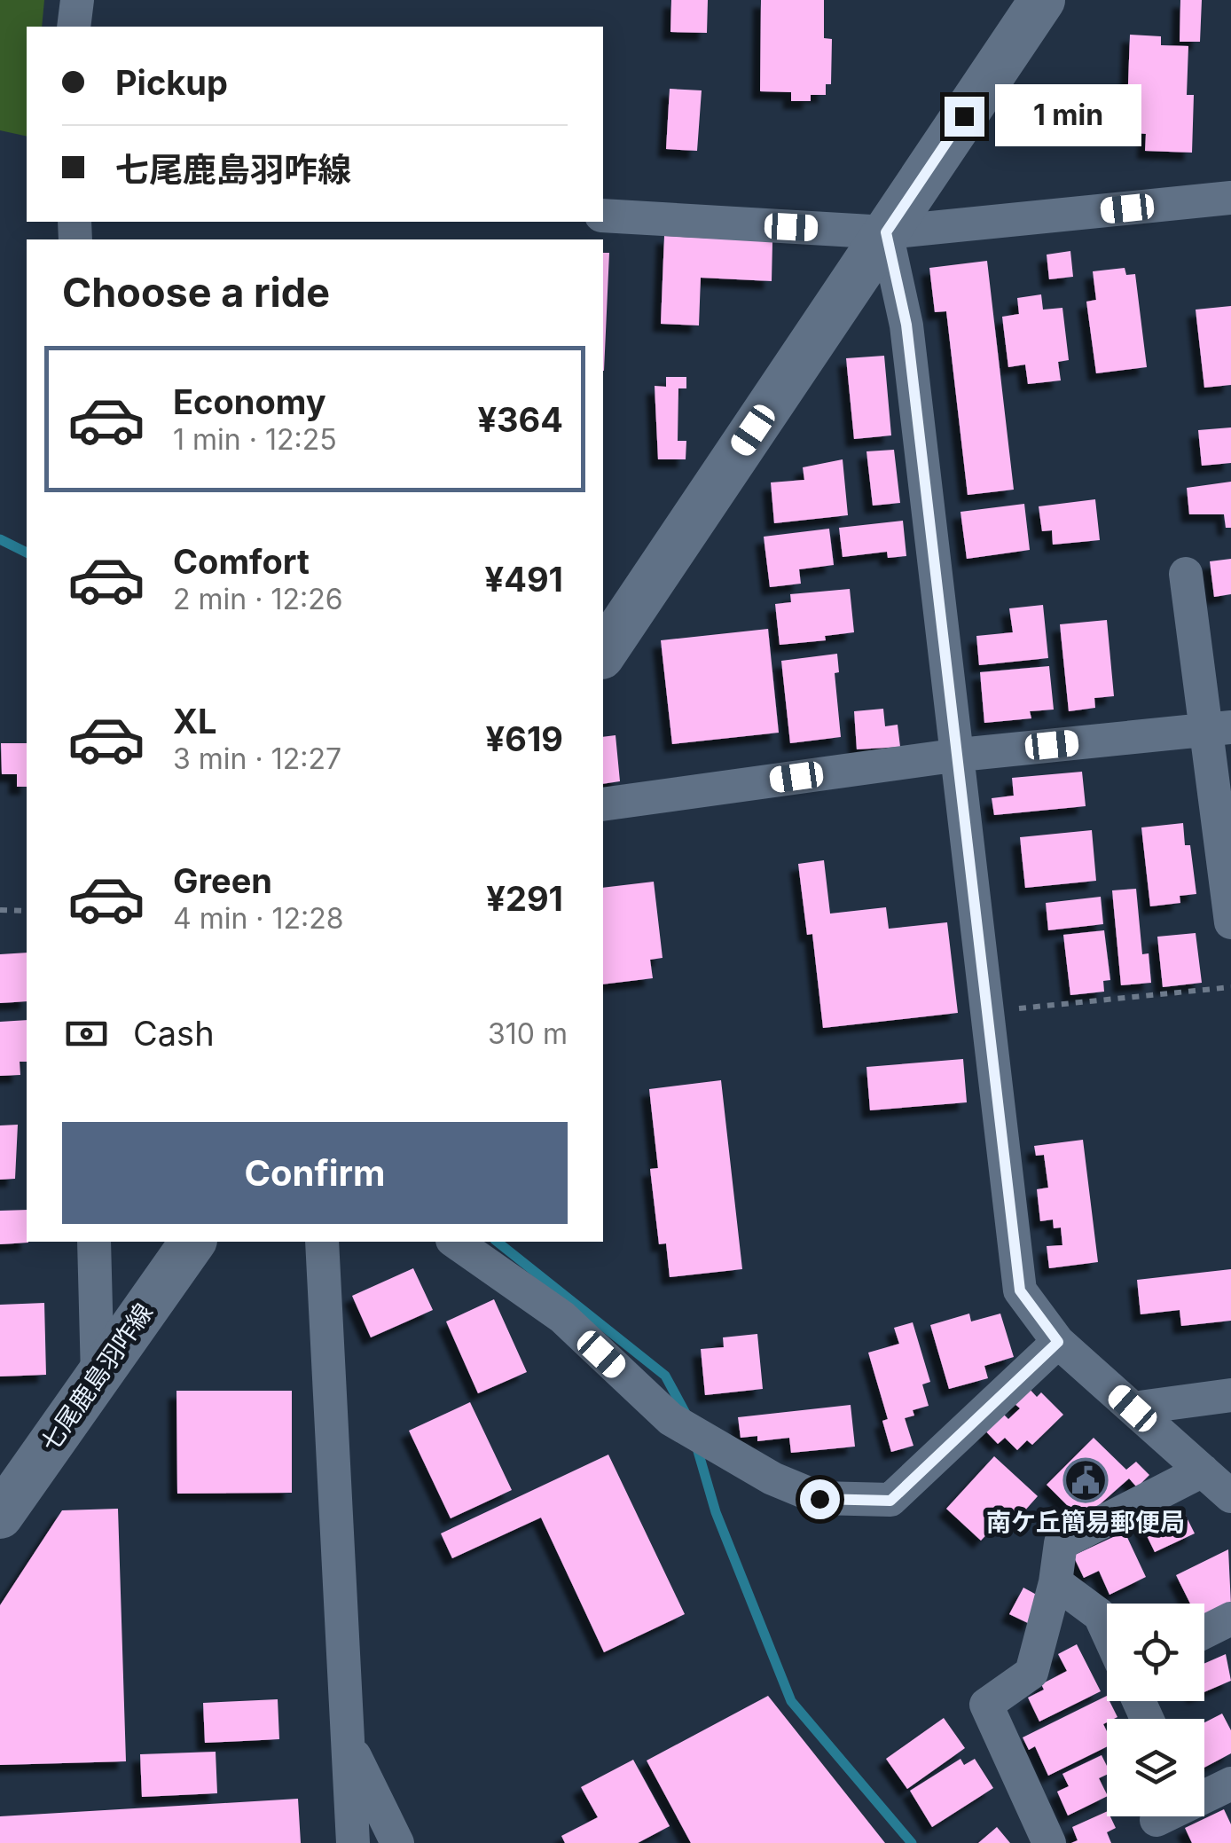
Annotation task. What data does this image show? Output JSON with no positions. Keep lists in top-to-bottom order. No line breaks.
{"streets":{"main road":["七尾鹿島羽咋線"]},"places":{"public building":["南ケ丘簡易郵便局"]},"page":{"banner":["Pickup","七尾鹿島羽咋線"],"bubble":"1 min","heading":"Choose a ride","list":[{"name":"Economy","note":"1 min · 12:25","value":"¥364"},{"name":"Comfort","note":"2 min · 12:26","value":"¥491"},{"name":"XL","note":"3 min · 12:27","value":"¥619"},{"name":"Green","note":"4 min · 12:28","value":"¥291"}],"pay":["Cash","310 m"],"buttons":"Confirm"}}
